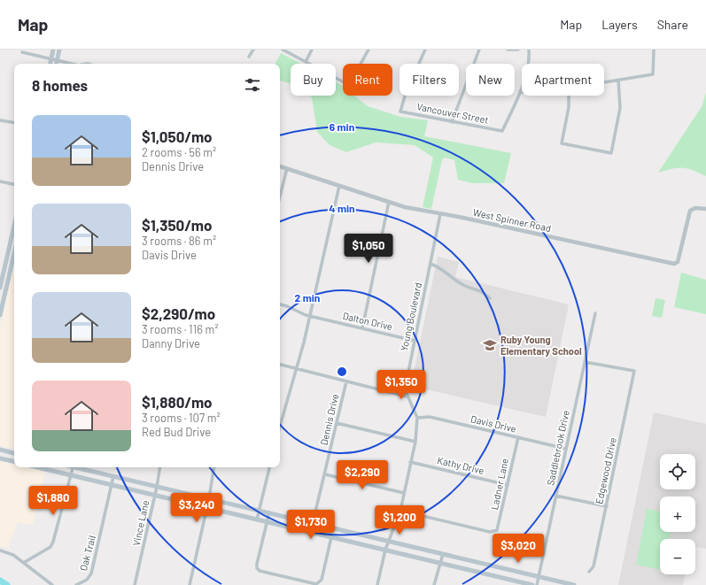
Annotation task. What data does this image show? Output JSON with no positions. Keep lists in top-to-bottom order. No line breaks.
{"streets":{"street":["Vancouver Street","West Spinner Road","Young Boulevard","Dalton Drive","Dennis Drive","Davis Drive","Saddlebrook Drive","Kathy Drive","Edgewood Drive","Ladner Lane","Vince Lane","Oak Trail"]},"crossings":[["West Spinner Road","Young Boulevard"],["Young Boulevard","Dalton Drive"],["Young Boulevard","Davis Drive"],["Davis Drive","Saddlebrook Drive"],["Davis Drive","Ladner Lane"],["Saddlebrook Drive","Edgewood Drive"],["Kathy Drive","Ladner Lane"]],"places":{"school or university":["Ruby Young Elementary School"]},"page":{"header":"Map","nav":["Map","Layers","Share"],"chip":["Buy","Rent","Filters","New","Apartment"],"heading":"8 homes","list":[{"name":"$1,050/mo","note":"2 rooms · 56 m² · Dennis Drive"},{"name":"$1,350/mo","note":"3 rooms · 86 m² · Davis Drive"},{"name":"$2,290/mo","note":"3 rooms · 116 m² · Danny Drive"},{"name":"$1,880/mo","note":"3 rooms · 107 m² · Red Bud Drive"}],"price":["$1,050","$1,350","$2,290","$1,880","$3,240","$1,200","$1,730","$3,020"],"map_buttons":["+","−"]},"rings":["6 min","4 min","2 min"]}
